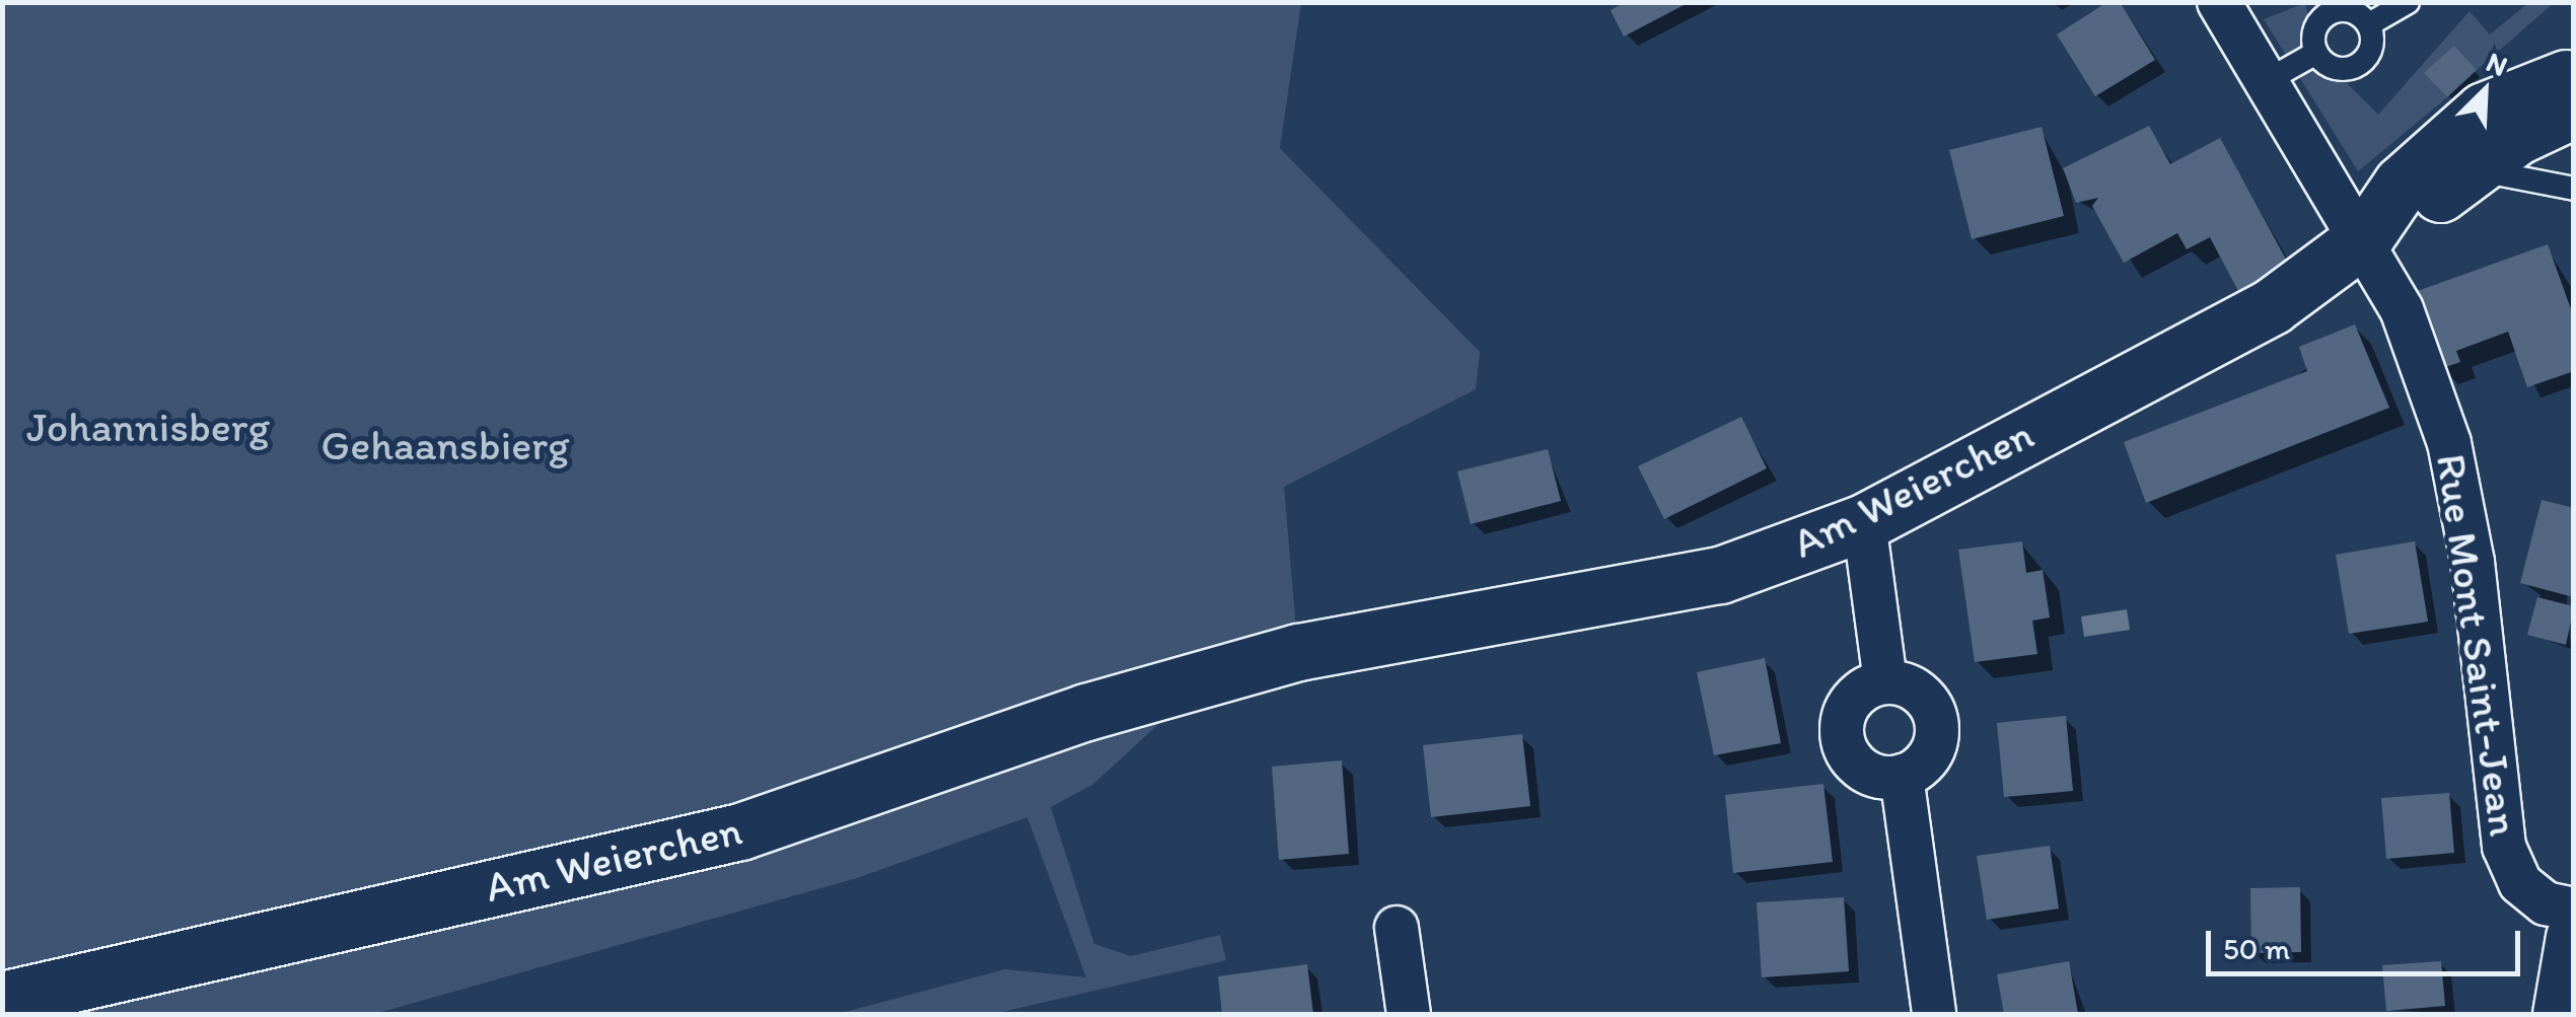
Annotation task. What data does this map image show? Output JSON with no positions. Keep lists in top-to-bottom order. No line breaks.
{"streets":{"main road":["Am Weierchen"],"street":["Rue Mont Saint-Jean"]},"crossings":[["Am Weierchen","Rue Mont Saint-Jean"]],"parks":["Johannisberg","Gehaansbierg"],"scale_bar":"50 m","north":"top right"}
